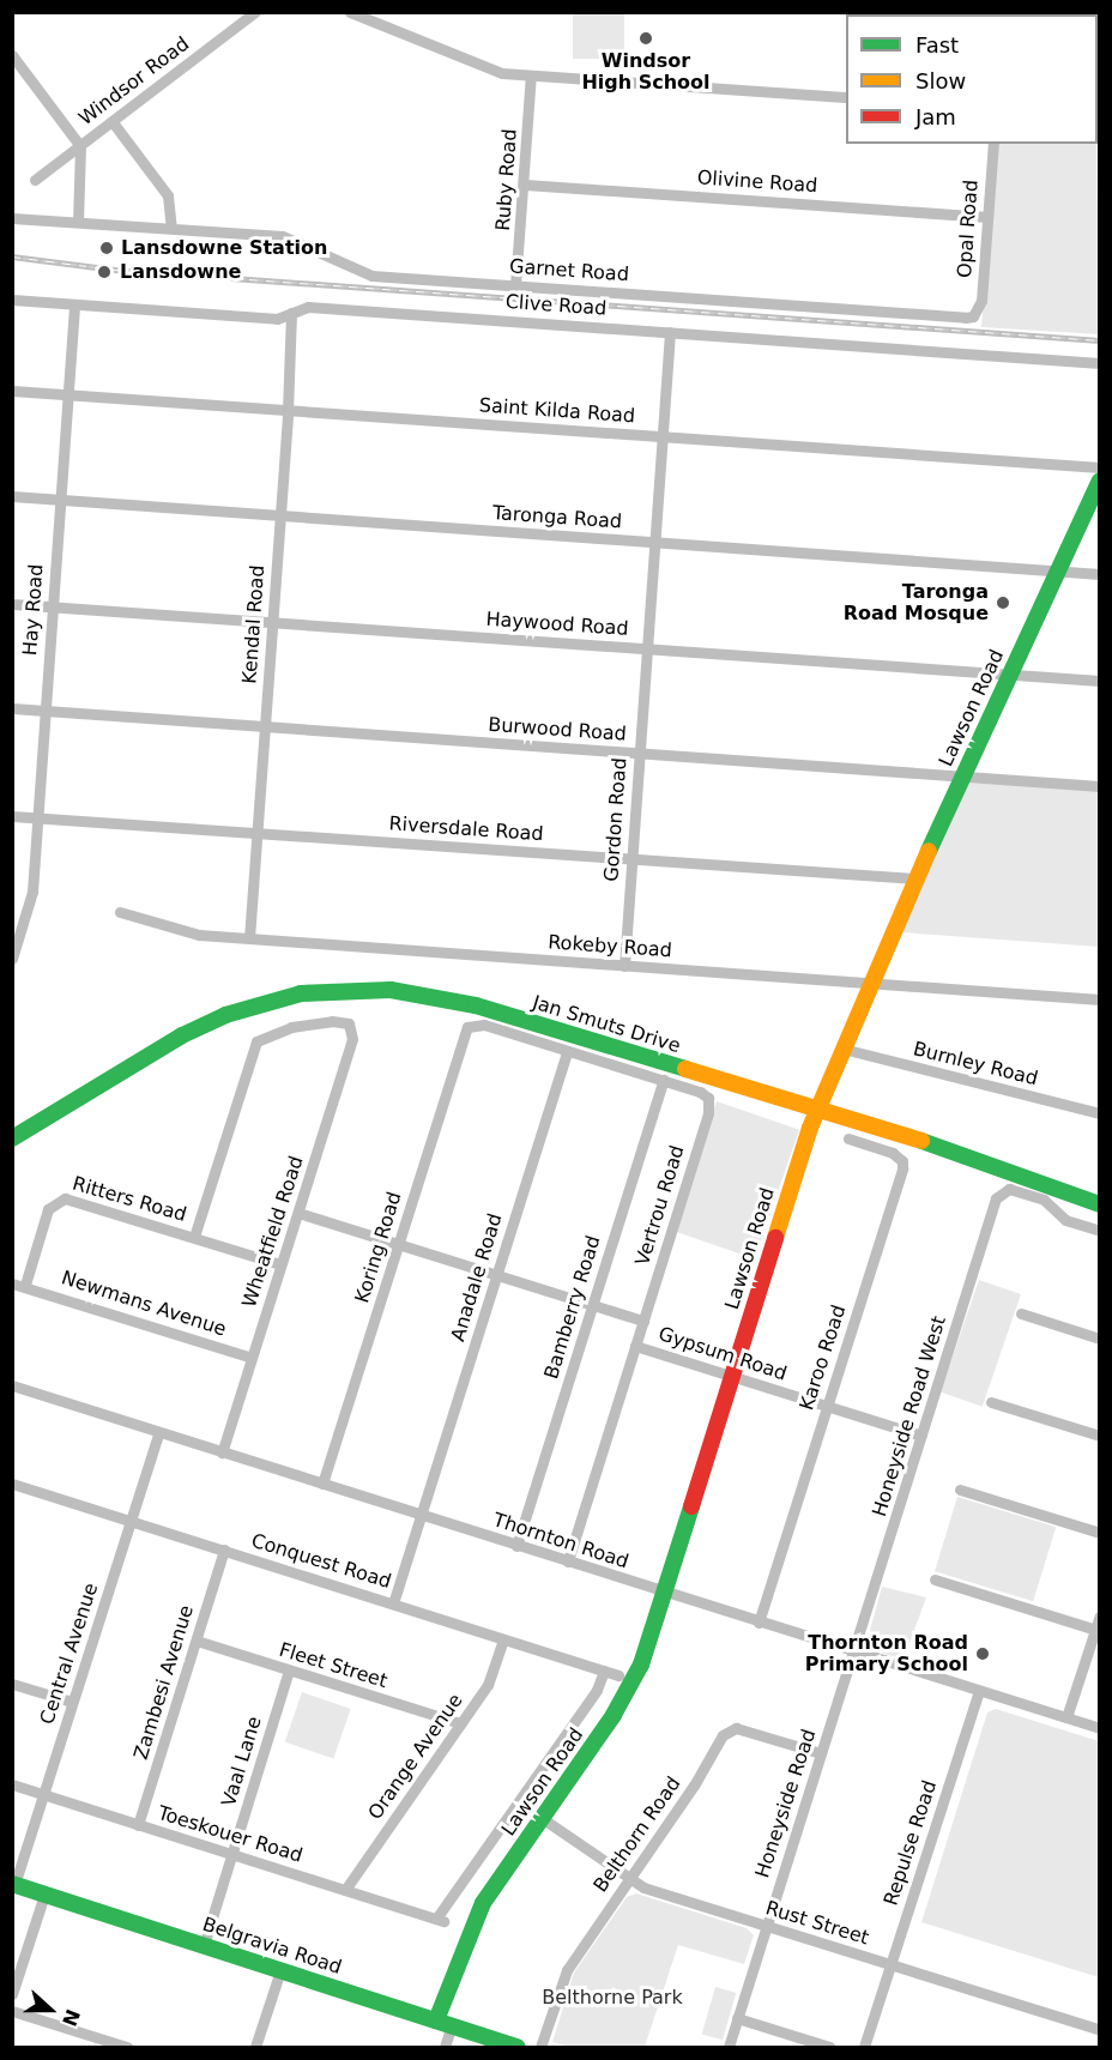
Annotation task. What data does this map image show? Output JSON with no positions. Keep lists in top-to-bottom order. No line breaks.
{"streets":{"street":["Windsor Road","Ruby Road","Olivine Road","Opal Road","Garnet Road","Clive Road","Saint Kilda Road","Taronga Road","Hay Road","Kendal Road","Haywood Road","Lawson Road","Burwood Road","Gordon Road","Riversdale Road","Rokeby Road","Jan Smuts Drive","Burnley Road","Ritters Road","Vertrou Road","Wheatfield Road","Koring Road","Anadale Road","Newmans Avenue","Bamberry Road","Gypsum Road","Karoo Road","Honeyside Road West","Thornton Road","Conquest Road","Central Avenue","Fleet Street","Zambesi Avenue","Orange Avenue","Vaal Lane","Honeyside Road","Toeskouer Road","Belthorn Road","Repulse Road","Rust Street","Belgravia Road"]},"crossings":[["Ruby Road","Olivine Road"],["Ruby Road","Garnet Road"],["Olivine Road","Opal Road"],["Opal Road","Garnet Road"],["Clive Road","Hay Road"],["Clive Road","Kendal Road"],["Clive Road","Gordon Road"],["Saint Kilda Road","Hay Road"],["Saint Kilda Road","Kendal Road"],["Saint Kilda Road","Gordon Road"],["Taronga Road","Hay Road"],["Taronga Road","Kendal Road"],["Taronga Road","Lawson Road"],["Taronga Road","Gordon Road"],["Hay Road","Haywood Road"],["Hay Road","Burwood Road"],["Hay Road","Riversdale Road"],["Kendal Road","Haywood Road"],["Kendal Road","Burwood Road"],["Kendal Road","Riversdale Road"],["Kendal Road","Rokeby Road"],["Haywood Road","Lawson Road"],["Haywood Road","Gordon Road"],["Lawson Road","Burwood Road"],["Lawson Road","Riversdale Road"],["Lawson Road","Rokeby Road"],["Lawson Road","Jan Smuts Drive"],["Lawson Road","Burnley Road"],["Lawson Road","Gypsum Road"],["Lawson Road","Thornton Road"],["Lawson Road","Rust Street"],["Lawson Road","Belgravia Road"],["Burwood Road","Gordon Road"],["Gordon Road","Riversdale Road"],["Gordon Road","Rokeby Road"],["Ritters Road","Wheatfield Road"],["Ritters Road","Newmans Avenue"],["Vertrou Road","Koring Road"],["Vertrou Road","Anadale Road"],["Vertrou Road","Bamberry Road"],["Vertrou Road","Gypsum Road"],["Vertrou Road","Thornton Road"],["Wheatfield Road","Newmans Avenue"],["Wheatfield Road","Thornton Road"],["Koring Road","Thornton Road"],["Anadale Road","Thornton Road"],["Anadale Road","Conquest Road"],["Bamberry Road","Thornton Road"],["Gypsum Road","Karoo Road"],["Gypsum Road","Honeyside Road West"],["Karoo Road","Thornton Road"],["Honeyside Road West","Thornton Road"],["Honeyside Road West","Honeyside Road"],["Thornton Road","Central Avenue"],["Thornton Road","Honeyside Road"],["Thornton Road","Repulse Road"],["Conquest Road","Central Avenue"],["Conquest Road","Zambesi Avenue"],["Conquest Road","Orange Avenue"],["Conquest Road","Toeskouer Road"],["Central Avenue","Toeskouer Road"],["Central Avenue","Belgravia Road"],["Fleet Street","Zambesi Avenue"],["Fleet Street","Orange Avenue"],["Fleet Street","Vaal Lane"],["Zambesi Avenue","Toeskouer Road"],["Orange Avenue","Toeskouer Road"],["Vaal Lane","Toeskouer Road"],["Vaal Lane","Belgravia Road"],["Honeyside Road","Belthorn Road"],["Honeyside Road","Rust Street"],["Belthorn Road","Rust Street"],["Repulse Road","Rust Street"]],"parks":["Belthorne Park"],"places":["Windsor High School","Lansdowne Station","Lansdowne","Taronga Road Mosque","Thornton Road Primary School"],"legend":["Fast","Slow","Jam"],"north":"right"}
